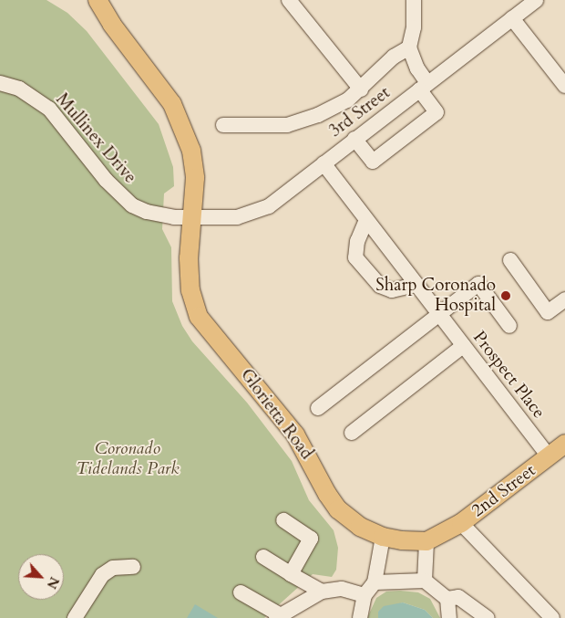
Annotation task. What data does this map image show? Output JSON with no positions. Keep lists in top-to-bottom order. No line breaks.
{"streets":{"main road":["Glorietta Road","2nd Street"],"street":["3rd Street","Mullinex Drive","Prospect Place"]},"crossings":[["3rd Street","Mullinex Drive"],["3rd Street","Prospect Place"],["3rd Street","Glorietta Road"],["Mullinex Drive","Glorietta Road"],["Prospect Place","2nd Street"],["Glorietta Road","2nd Street"]],"parks":["Coronado Tidelands Park"],"places":["Sharp Coronado Hospital"],"north":"bottom right"}
